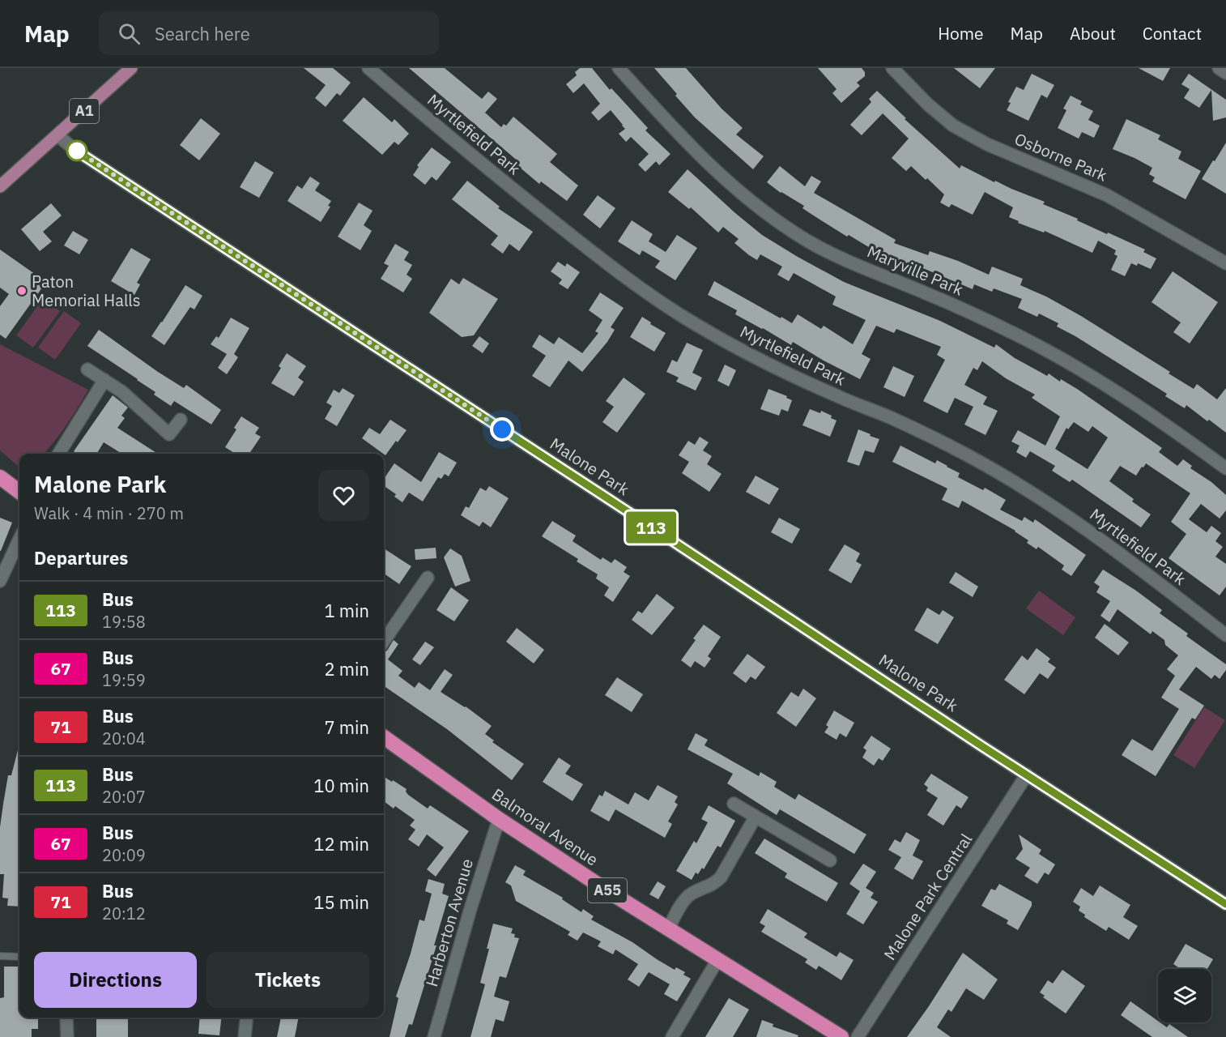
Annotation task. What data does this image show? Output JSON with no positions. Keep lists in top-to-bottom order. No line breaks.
{"streets":{"highway":["Balmoral Avenue","A55"],"main road":["A1"],"street":["Myrtlefield Park","Osborne Park","Maryville Park","Malone Park","Malone Park Central","Harberton Avenue"]},"crossings":[["A1","Malone Park"],["Malone Park","Malone Park Central"],["Balmoral Avenue","Harberton Avenue"]],"places":["Paton Memorial Halls"],"lines":["bus line 113"],"page":{"header":"Map","search":"Search here","nav":["Home","Map","About","Contact"],"on_map":"113","heading":[["Malone Park","Walk · 4 min · 270 m"],"Departures"],"list":[{"mark":"113","name":"Bus","note":"19:58","value":"1 min"},{"mark":"67","name":"Bus","note":"19:59","value":"2 min"},{"mark":"71","name":"Bus","note":"20:04","value":"7 min"},{"mark":"113","name":"Bus","note":"20:07","value":"10 min"},{"mark":"67","name":"Bus","note":"20:09","value":"12 min"},{"mark":"71","name":"Bus","note":"20:12","value":"15 min"}],"buttons":["Directions","Tickets"]}}
